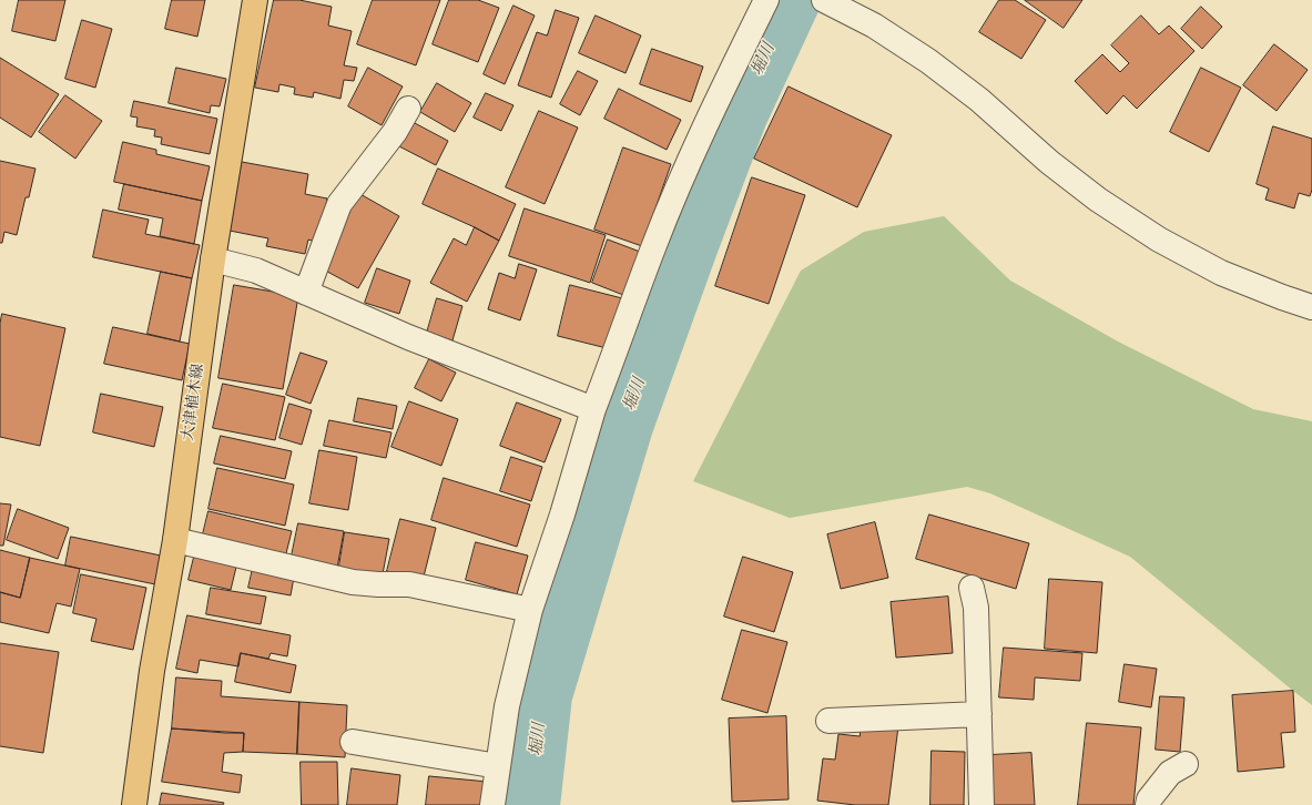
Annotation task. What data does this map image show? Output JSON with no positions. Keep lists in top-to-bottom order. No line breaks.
{"streets":{"main road":["大津植木線"]},"water":["堀川"]}
